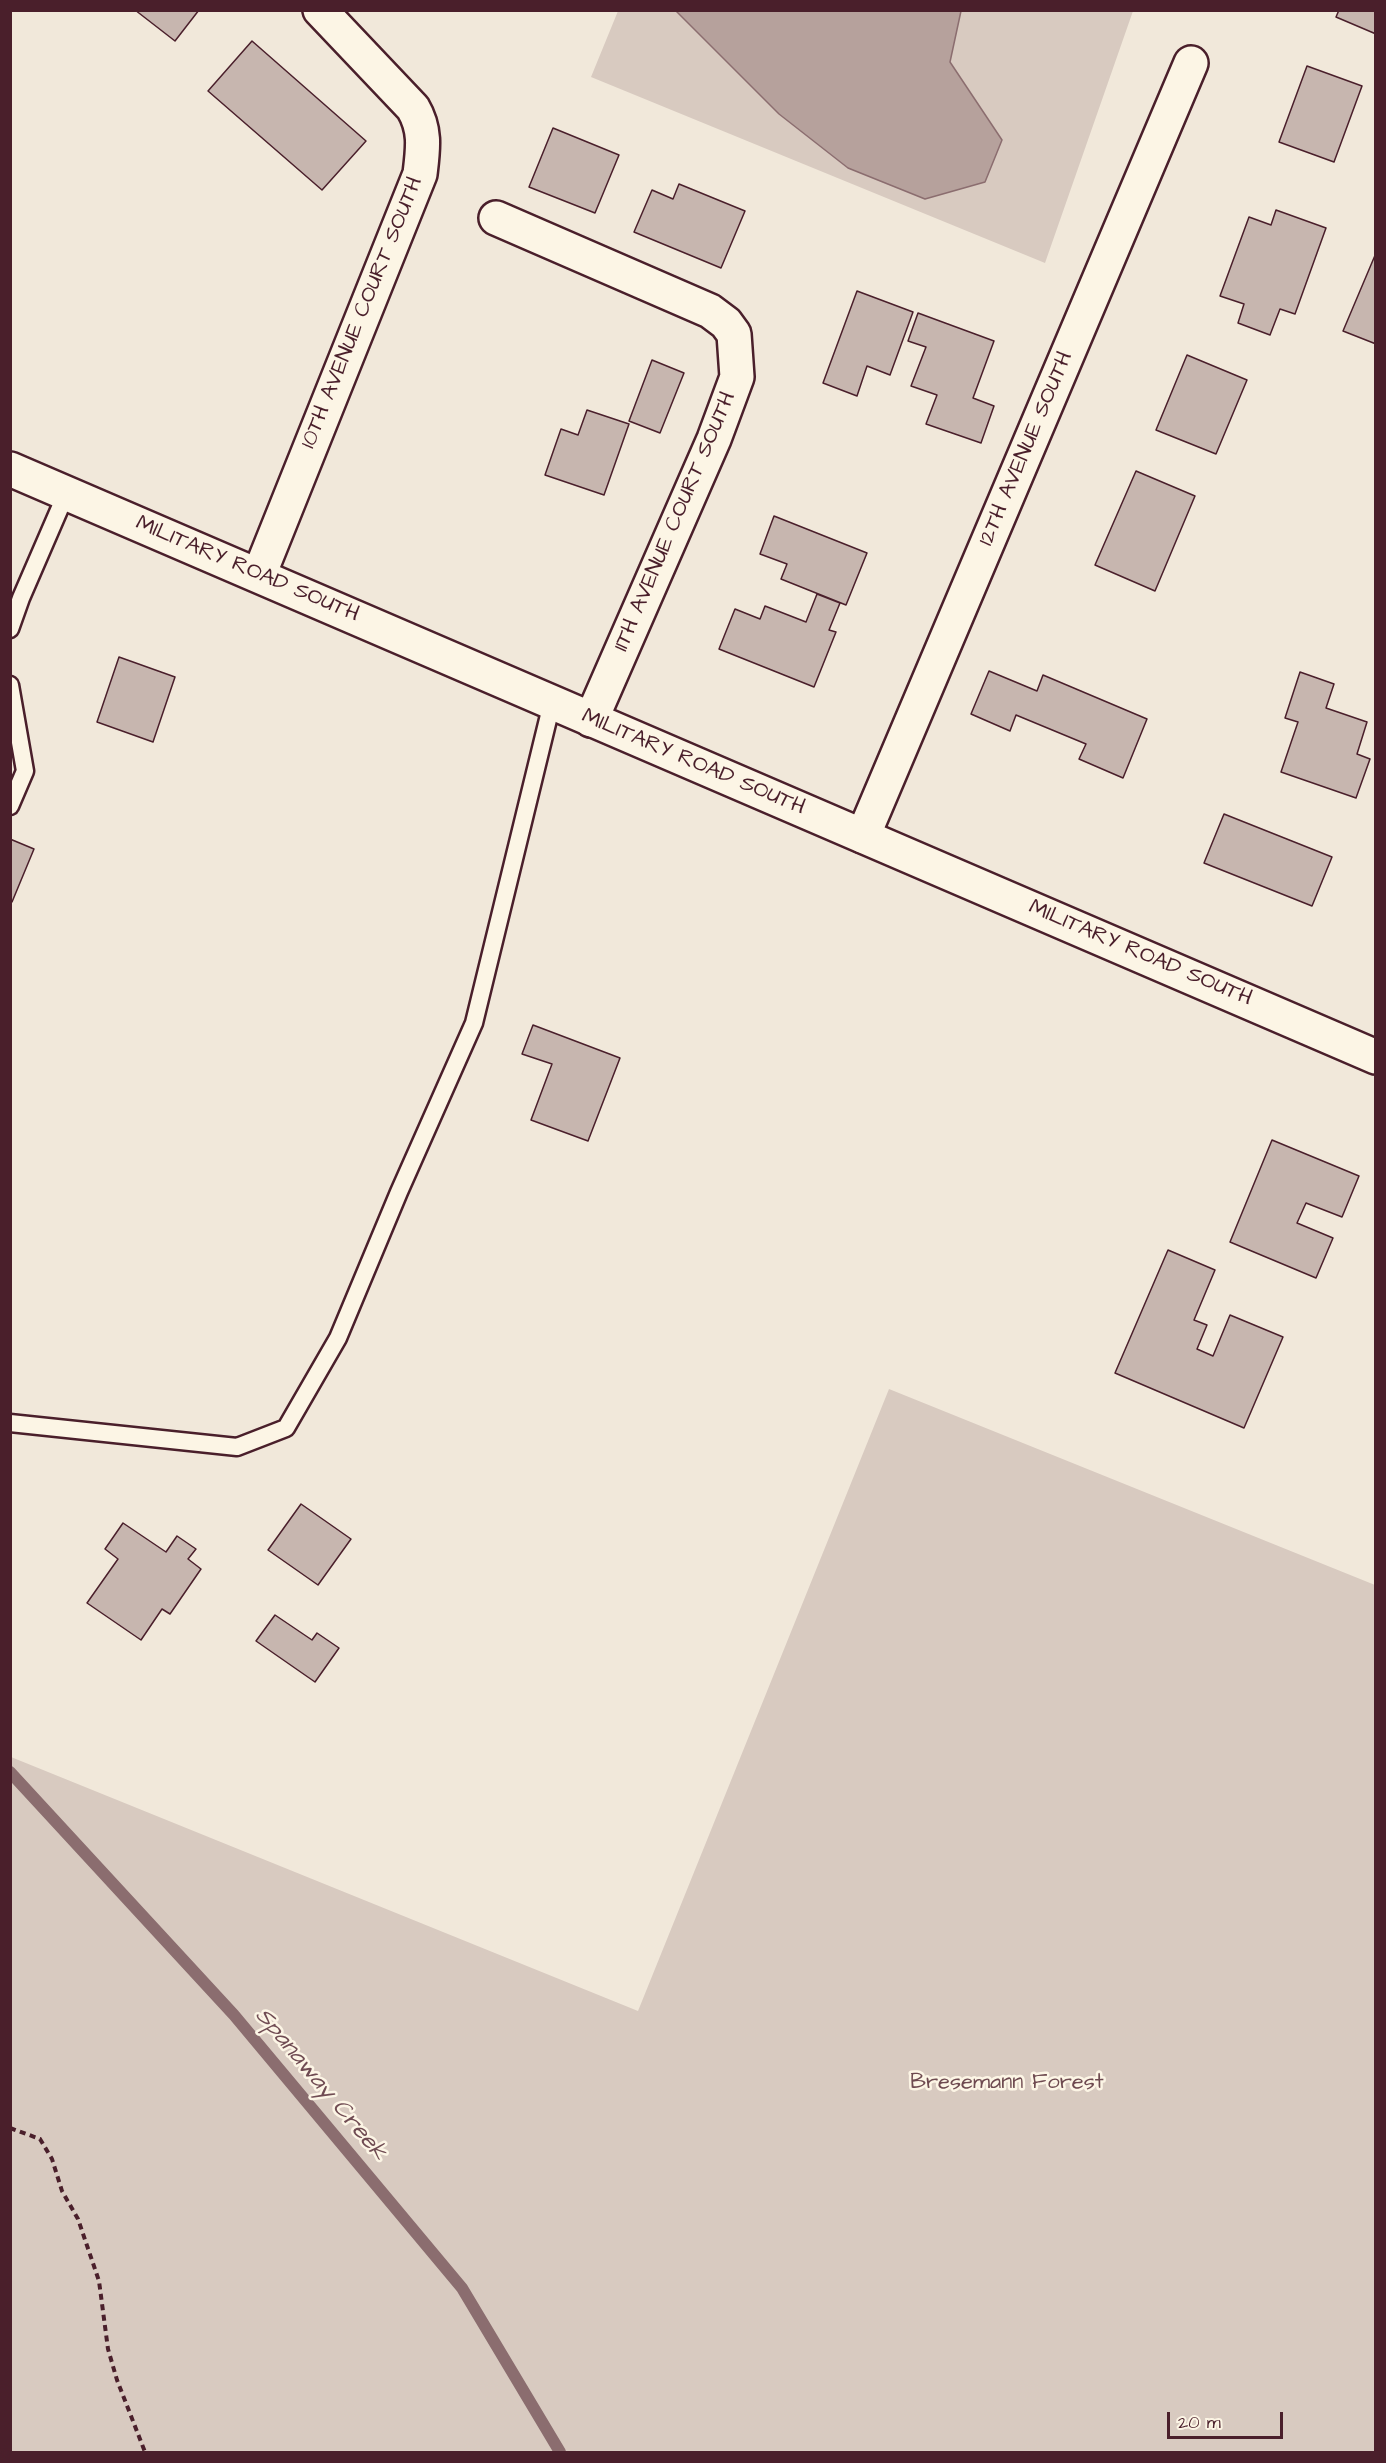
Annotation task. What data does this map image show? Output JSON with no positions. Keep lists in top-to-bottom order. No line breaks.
{"streets":{"street":["10TH AVENUE COURT SOUTH","12TH AVENUE SOUTH","11TH AVENUE COURT SOUTH","MILITARY ROAD SOUTH"]},"crossings":[["10TH AVENUE COURT SOUTH","MILITARY ROAD SOUTH"],["12TH AVENUE SOUTH","MILITARY ROAD SOUTH"],["11TH AVENUE COURT SOUTH","MILITARY ROAD SOUTH"]],"water":["Spanaway Creek"],"parks":["Bresemann Forest"],"scale_bar":"20 m"}
